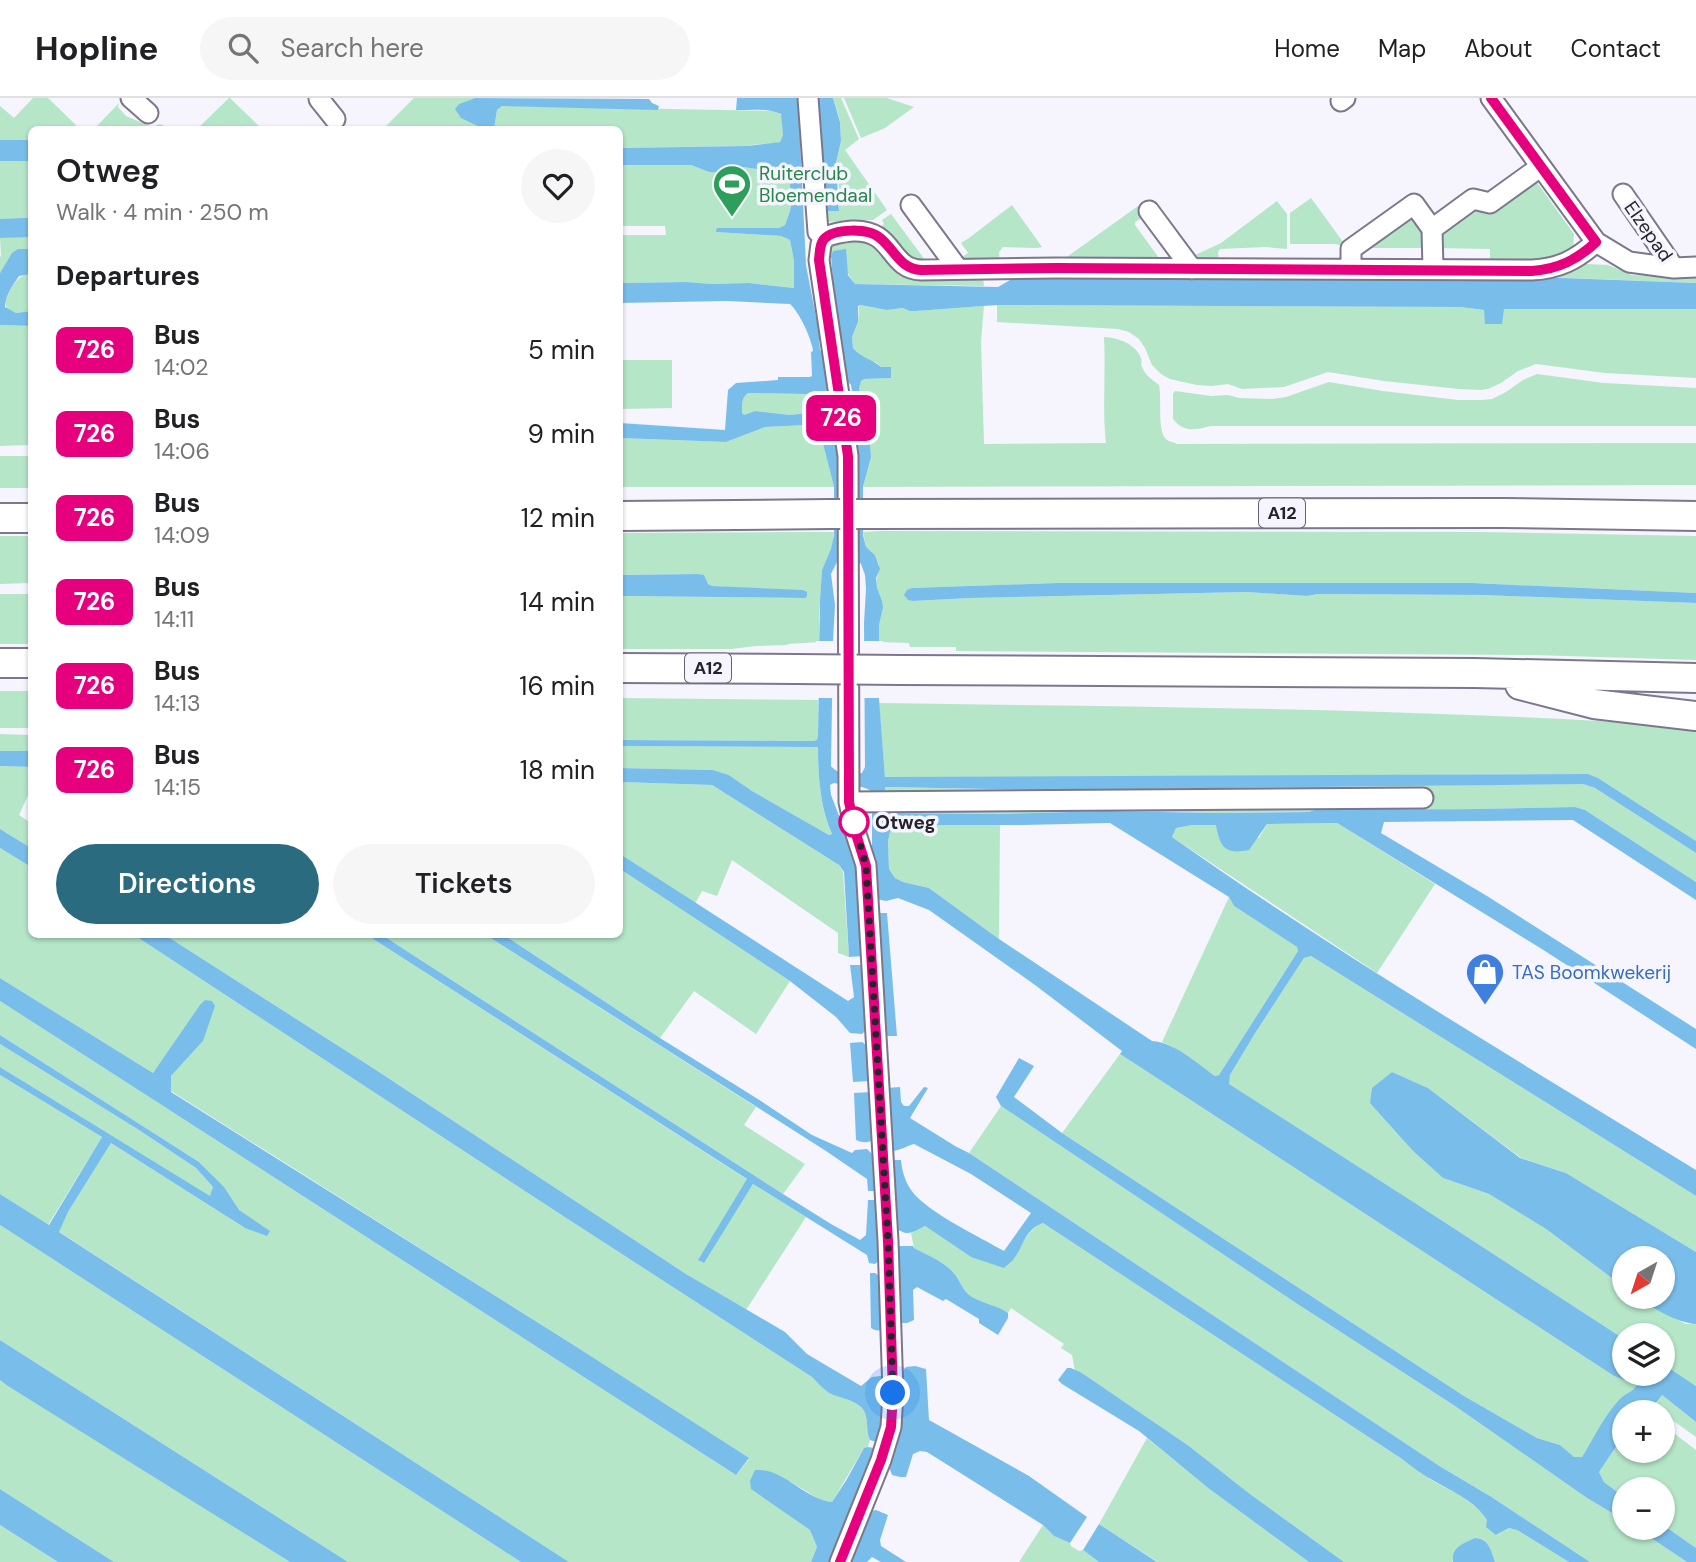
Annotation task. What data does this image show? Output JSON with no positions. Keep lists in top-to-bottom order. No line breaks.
{"streets":{"highway":["A12"],"street":["Elzepad"]},"places":{"sports":["Ruiterclub Bloemendaal"],"other":["Otweg"],"shop":["TAS Boomkwekerij"]},"lines":["bus line 726"],"north":"bottom left","page":{"header":"Hopline","search":"Search here","nav":["Home","Map","About","Contact"],"on_map":"726","heading":[["Otweg","Walk · 4 min · 250 m"],"Departures"],"list":[{"mark":"726","name":"Bus","note":"14:02","value":"5 min"},{"mark":"726","name":"Bus","note":"14:06","value":"9 min"},{"mark":"726","name":"Bus","note":"14:09","value":"12 min"},{"mark":"726","name":"Bus","note":"14:11","value":"14 min"},{"mark":"726","name":"Bus","note":"14:13","value":"16 min"},{"mark":"726","name":"Bus","note":"14:15","value":"18 min"}],"buttons":["Directions","Tickets"],"map_buttons":["+","−"]}}
